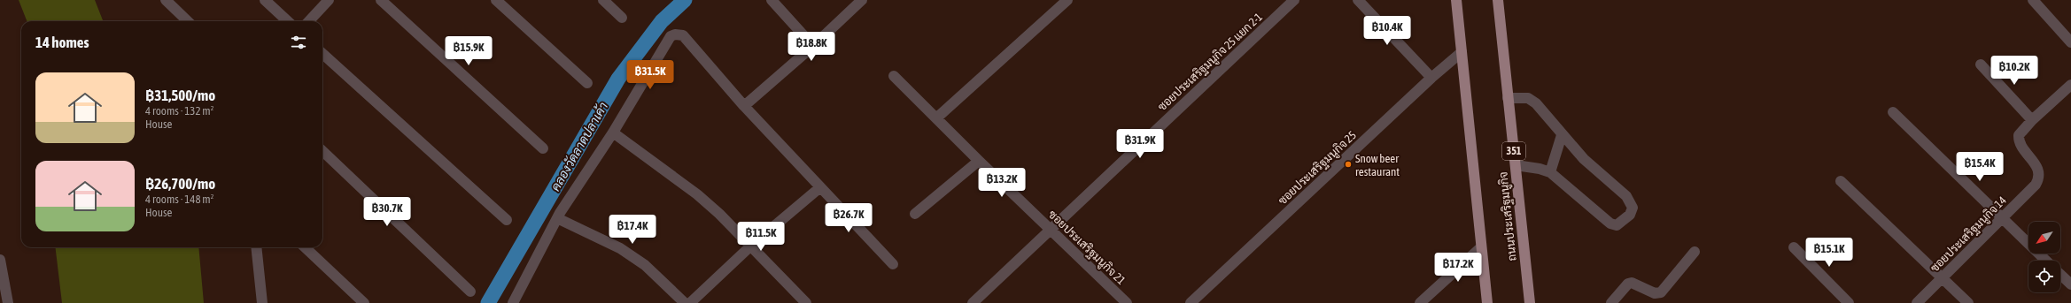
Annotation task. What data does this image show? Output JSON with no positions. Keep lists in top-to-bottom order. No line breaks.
{"streets":{"main road":["351","ถนนประเสริฐมนูกิจ"],"street":["ซอยประเสริฐมนูกิจ 25 แยก 2-1","ซอยประเสริฐมนูกิจ 25","ซอยประเสริฐมนูกิจ 14","ซอยประเสริฐมนูกิจ 21"]},"crossings":[["ซอยประเสริฐมนูกิจ 25 แยก 2-1","ซอยประเสริฐมนูกิจ 21"]],"water":["คลองวัดลาดปลาเค้า"],"places":["Snow beer restaurant"],"north":"bottom left","page":{"price":["฿10.4K","฿18.8K","฿15.9K","฿10.2K","฿31.5K","฿31.9K","฿15.4K","฿13.2K","฿30.7K","฿26.7K","฿17.4K","฿11.5K","฿15.1K","฿17.2K"],"heading":"14 homes","list":[{"name":"฿31,500/mo","note":"4 rooms · 132 m² · House"},{"name":"฿26,700/mo","note":"4 rooms · 148 m² · House"}]}}
